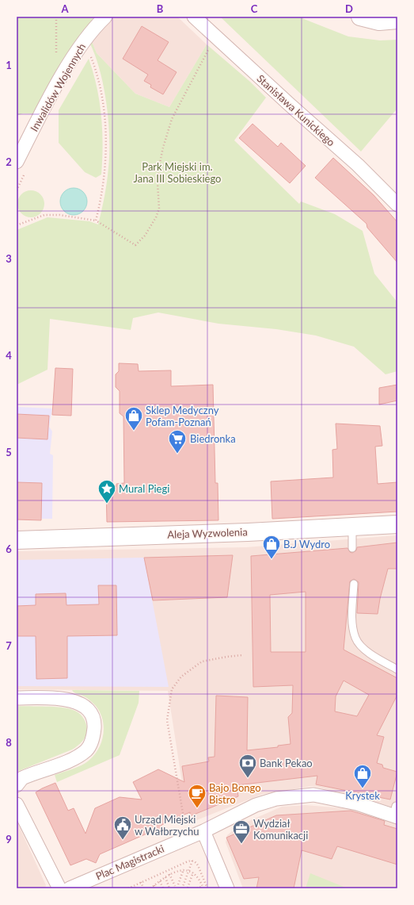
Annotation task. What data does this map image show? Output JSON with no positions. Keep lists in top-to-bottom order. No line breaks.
{"streets":{"street":["Inwalidów Wojennych","Stanisława Kunickiego","Aleja Wyzwolenia","Plac Magistracki"]},"parks":["Park Miejski im. Jana III Sobieskiego"],"places":{"shop":["Sklep Medyczny Pofam-Poznań","B.J Wydro","Krystek"],"supermarket":["Biedronka"],"place":["Mural Piegi"],"bank":["Bank Pekao"],"cafe":["Bajo Bongo Bistro"],"public building":["Urząd Miejski w Wałbrzychu"],"office":["Wydział Komunikacji"]},"grid":{"columns":["A","B","C","D"],"rows":["1","2","3","4","5","6","7","8","9"]}}
